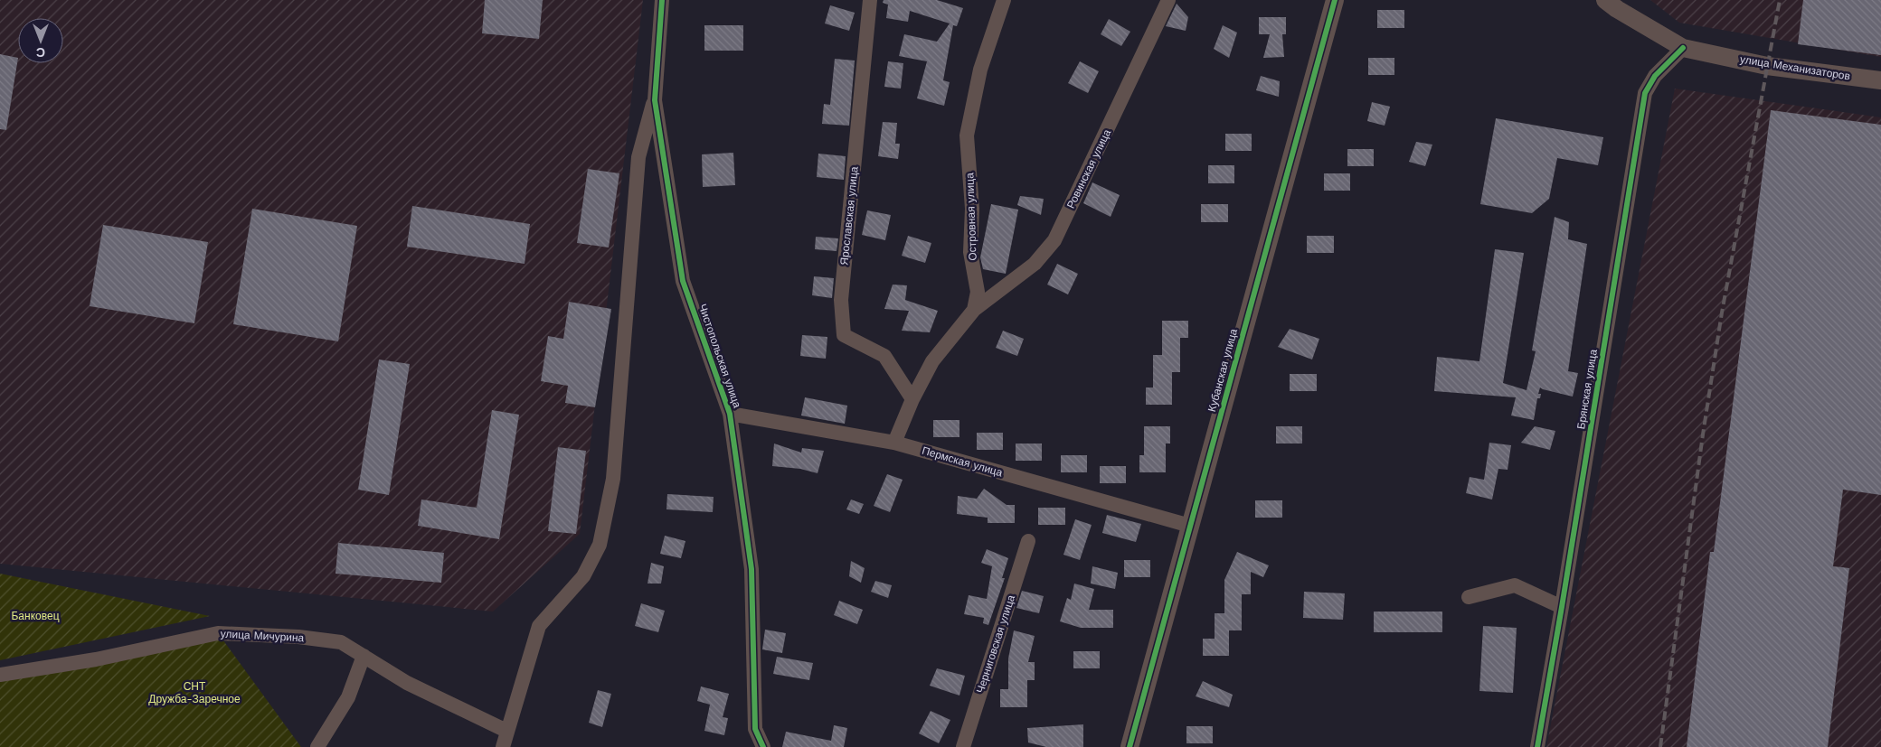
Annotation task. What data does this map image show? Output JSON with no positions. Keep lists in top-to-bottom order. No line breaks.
{"streets":{"street":["улица Механизаторов","Ровинская улица","Ярославская улица","Островная улица","Чистопольская улица","Кубанская улица","Брянская улица","Пермская улица","улица Мичурина","Черниговская улица"]},"crossings":[["улица Механизаторов","Брянская улица"],["Ровинская улица","Островная улица"],["Чистопольская улица","Пермская улица"],["Кубанская улица","Пермская улица"]],"parks":["Банковец","СНТ Дружба-Заречное"],"north":"bottom"}
